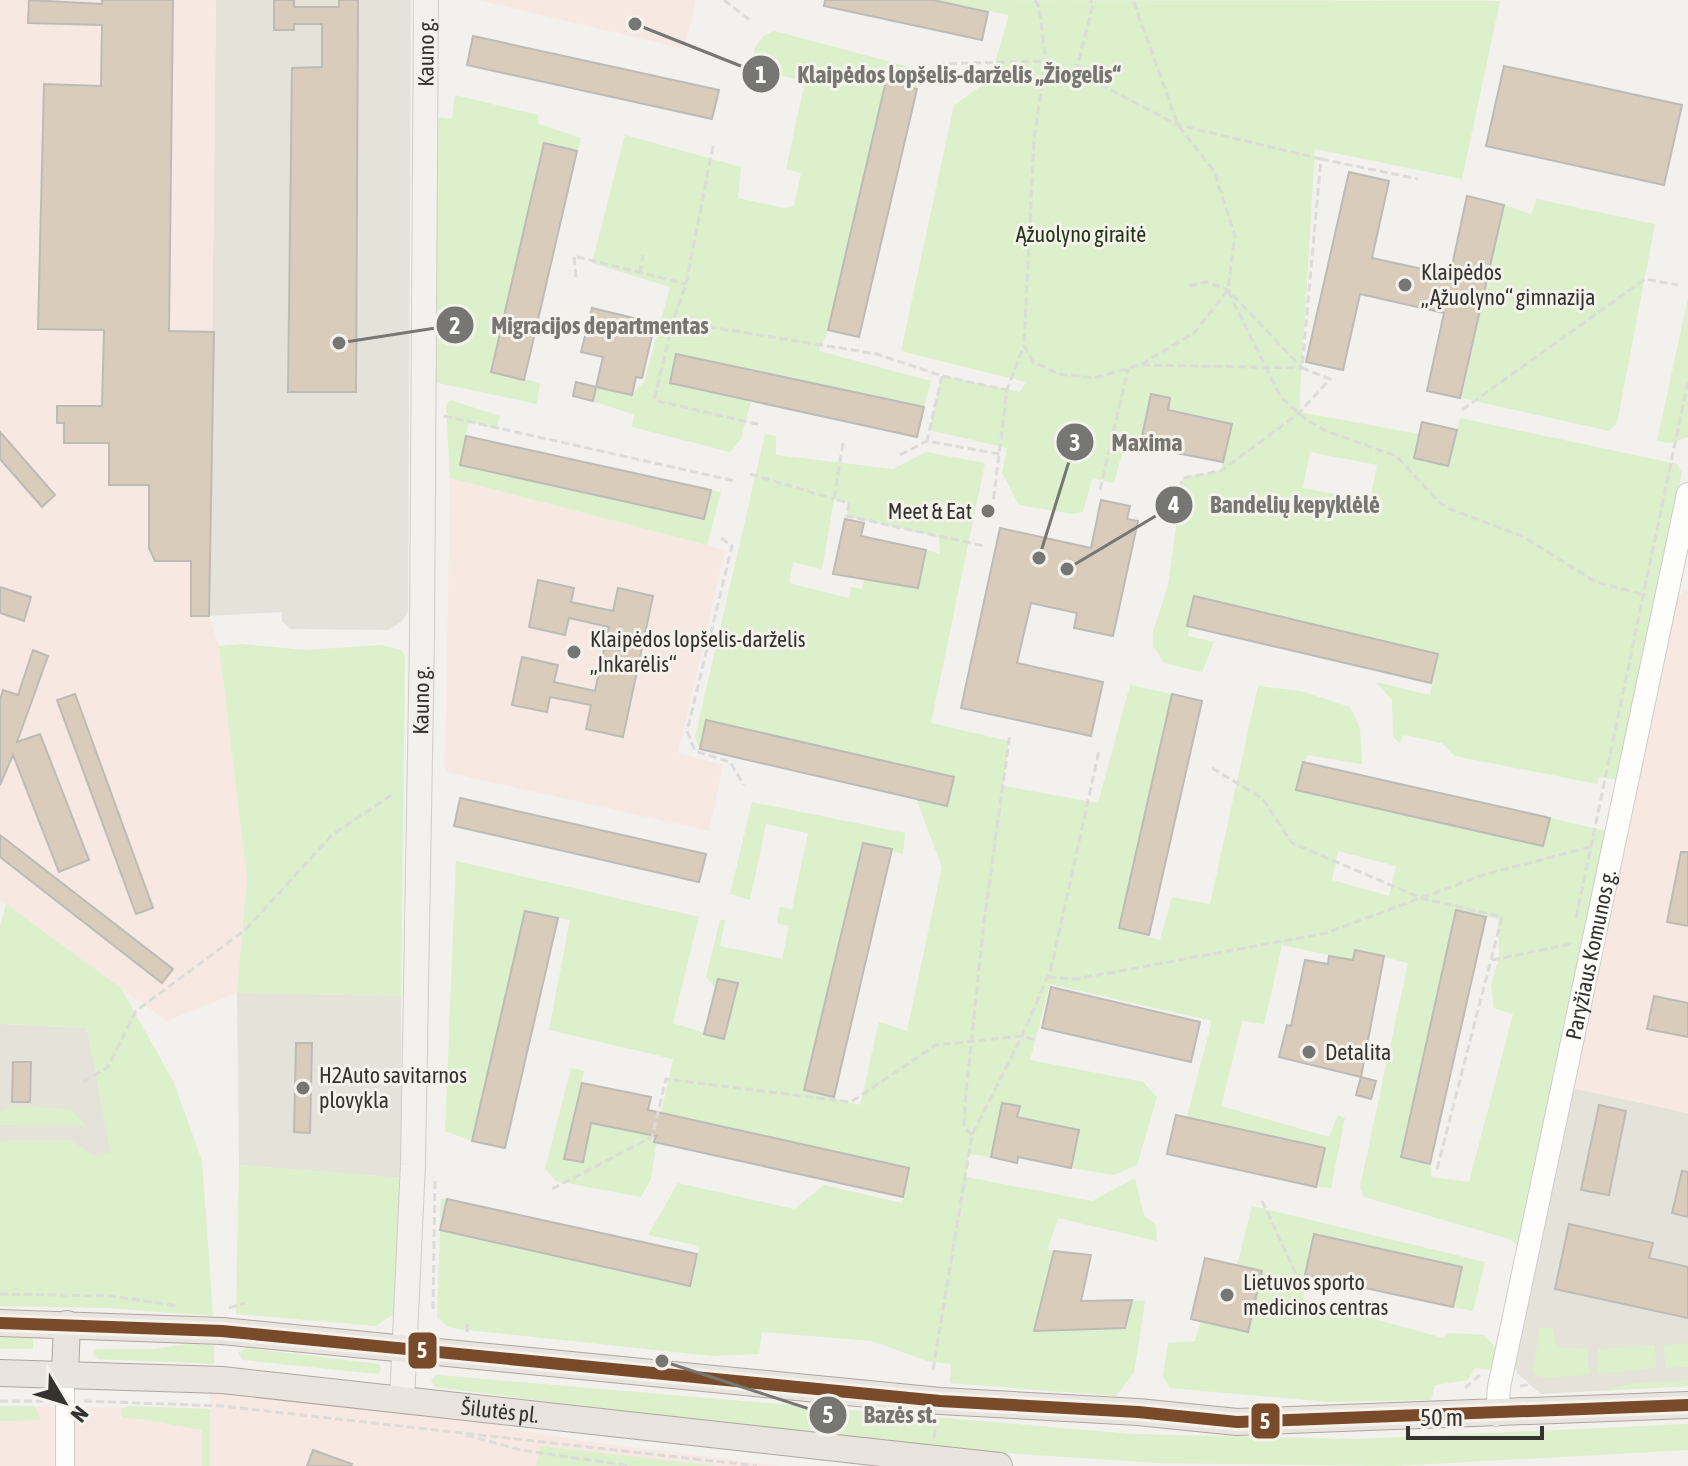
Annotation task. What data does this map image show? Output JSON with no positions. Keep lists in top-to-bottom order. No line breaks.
{"streets":{"main road":["Kauno g.","Šilutės pl."],"street":["Paryžiaus Komunos g."]},"crossings":[["Kauno g.","Šilutės pl."]],"parks":["Ąžuolyno giraitė"],"places":["Klaipėdos lopšelis-darželis „Žiogelis“","Klaipėdos „Ąžuolyno“ gimnazija","Migracijos departmentas","Meet & Eat","Maxima","Bandelių kepyklėlė","Klaipėdos lopšelis-darželis „Inkarėlis“","Detalita","H2Auto savitarnos plovykla","Lietuvos sporto medicinos centras","Bazės st."],"lines":["transit line 5"],"scale_bar":"50 m","north":"bottom right"}
